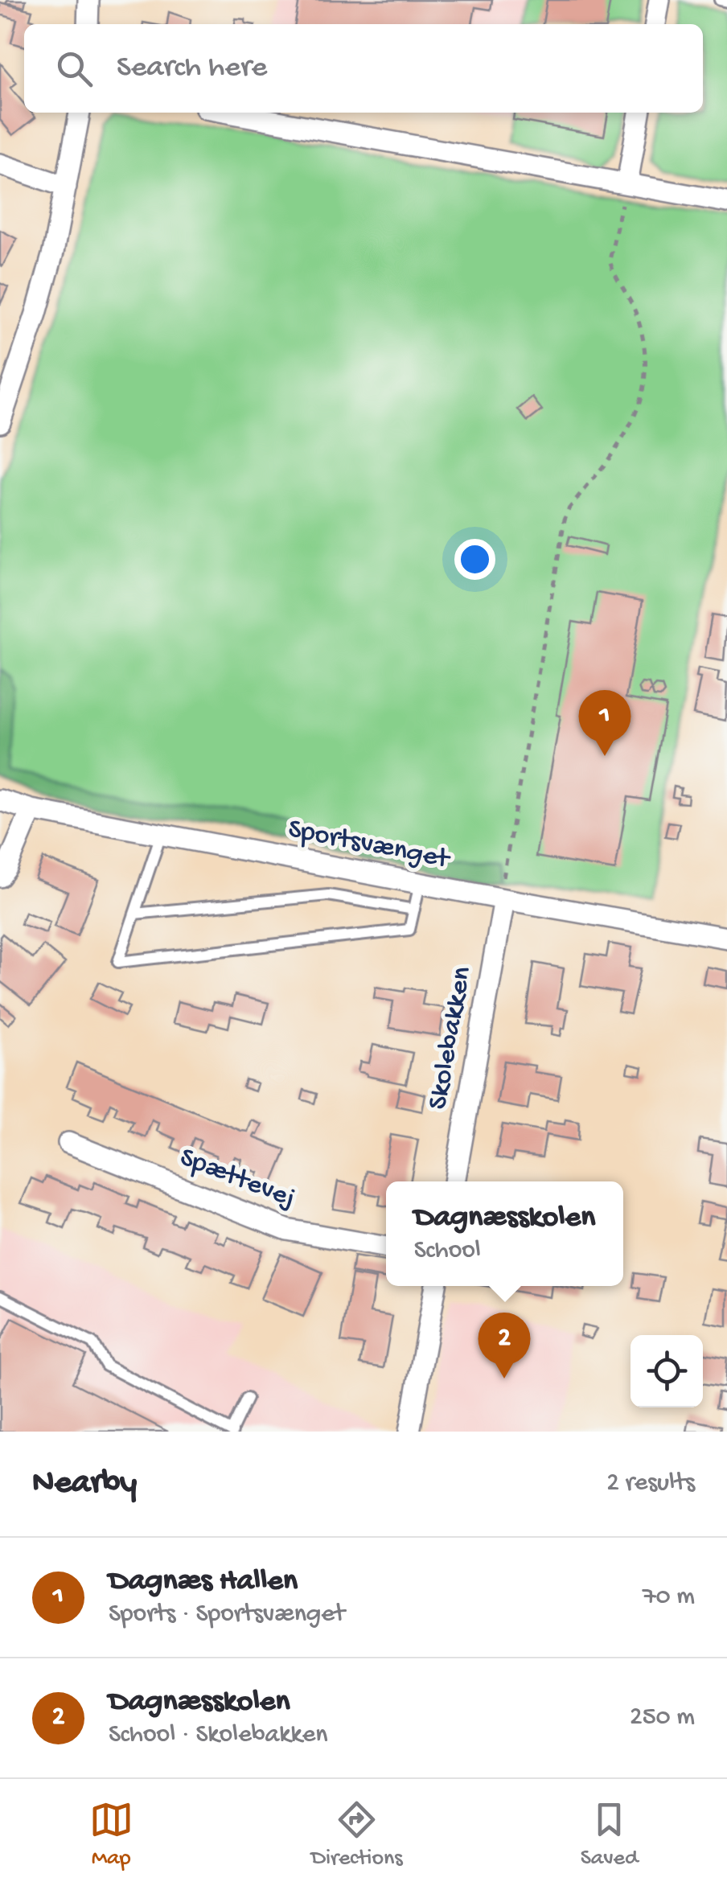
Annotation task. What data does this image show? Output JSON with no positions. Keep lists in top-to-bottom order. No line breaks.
{"streets":{"street":["Sportsvænget","Skolebakken","Spættevej"]},"crossings":[["Sportsvænget","Skolebakken"]],"page":{"search":"Search here","pins":["1","2"],"popup":["Dagnæsskolen","School"],"heading":["Nearby","2 results"],"list":[{"mark":"1","name":"Dagnæs Hallen","note":"Sports · Sportsvænget","value":"70 m"},{"mark":"2","name":"Dagnæsskolen","note":"School · Skolebakken","value":"250 m"}],"nav":["Map","Directions","Saved"]}}
